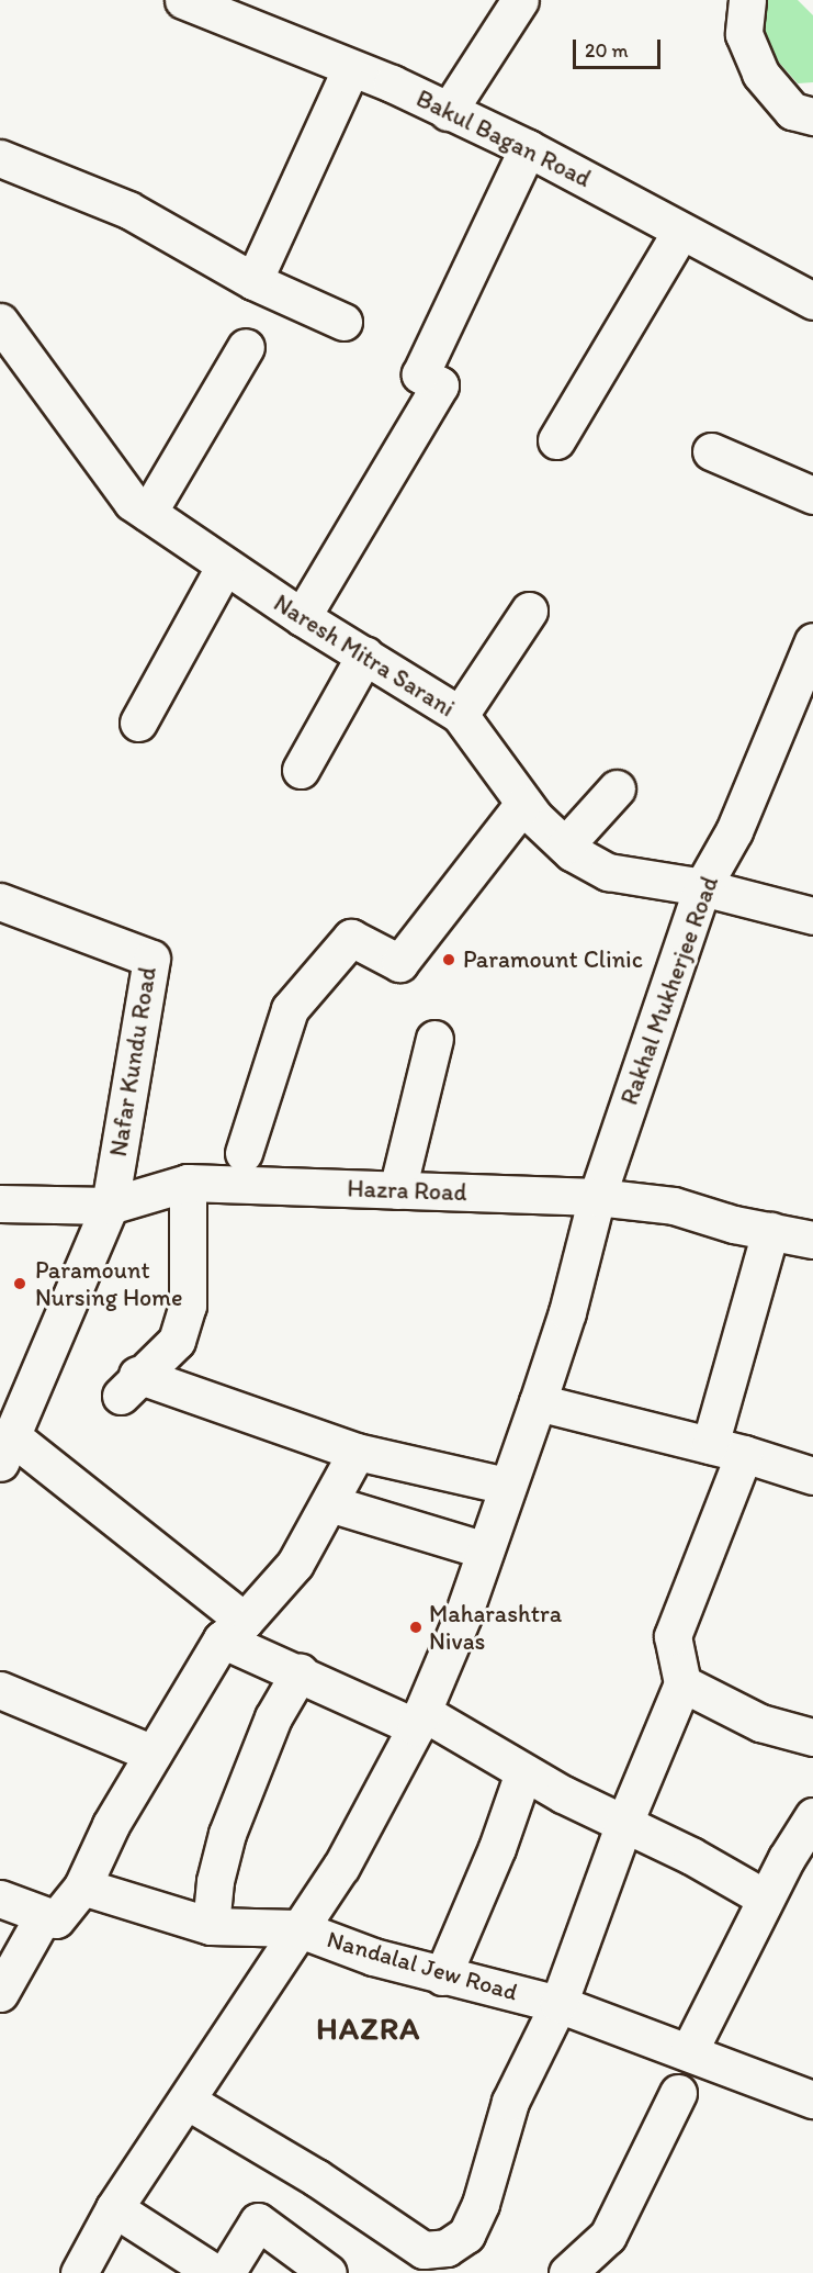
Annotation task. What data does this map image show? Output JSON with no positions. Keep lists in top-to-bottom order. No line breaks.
{"streets":{"street":["Bakul Bagan Road","Naresh Mitra Sarani","Rakhal Mukherjee Road","Nafar Kundu Road","Hazra Road","Nandalal Jew Road"]},"crossings":[["Naresh Mitra Sarani","Rakhal Mukherjee Road"],["Rakhal Mukherjee Road","Hazra Road"],["Rakhal Mukherjee Road","Nandalal Jew Road"],["Nafar Kundu Road","Hazra Road"]],"districts":["HAZRA"],"places":["Paramount Clinic","Paramount Nursing Home","Maharashtra Nivas"],"scale_bar":"20 m"}
